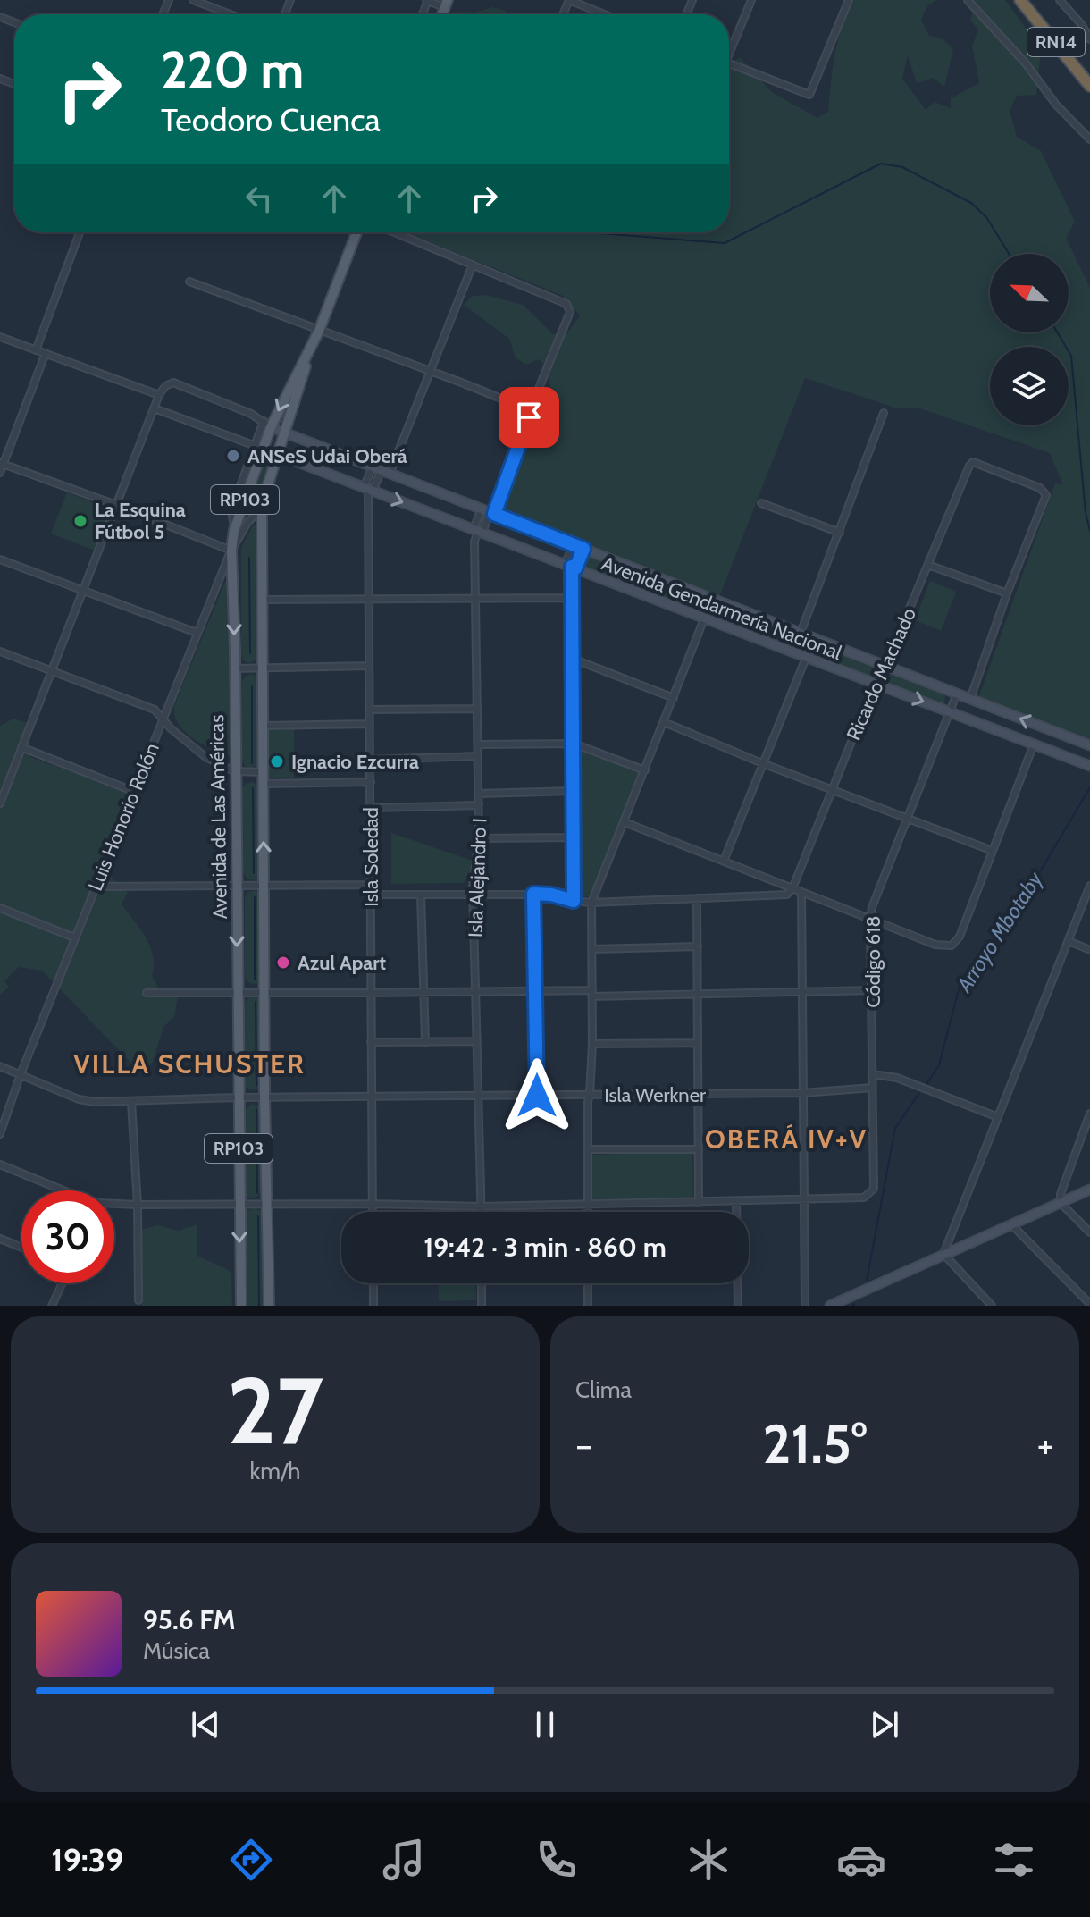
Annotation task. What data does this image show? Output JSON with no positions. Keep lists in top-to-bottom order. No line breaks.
{"streets":{"highway":["RN14"],"main road":["RP103","Avenida de Las Américas"],"street":["Avenida Gendarmería Nacional","Ricardo Machado","Luis Honorio Rolón","Isla Soledad","Isla Alejandro I","Código 618","Isla Werkner"]},"crossings":[["Avenida Gendarmería Nacional","Ricardo Machado"],["Avenida Gendarmería Nacional","Avenida de Las Américas"],["Avenida Gendarmería Nacional","Isla Soledad"],["Avenida Gendarmería Nacional","Isla Alejandro I"],["Avenida Gendarmería Nacional","Código 618"],["Luis Honorio Rolón","Avenida de Las Américas"],["Luis Honorio Rolón","Isla Werkner"],["Avenida de Las Américas","Isla Werkner"],["Isla Soledad","Isla Werkner"],["Isla Alejandro I","Isla Werkner"],["Código 618","Isla Werkner"]],"districts":["VILLA SCHUSTER","OBERÁ IV+V"],"water":["Arroyo Mbotaby"],"places":["ANSeS Udai Oberá","La Esquina Fútbol 5","Ignacio Ezcurra","Azul Apart"],"north":"top left","page":{"turn":["220 m","Teodoro Cuenca"],"limit":"30","trip":"19:42 · 3 min · 860 m","tile":[["27","km/h"],"Clima"],"heat":["−","21.5°","+"],"song":["95.6 FM","Música"],"tabs":"19:39"}}
